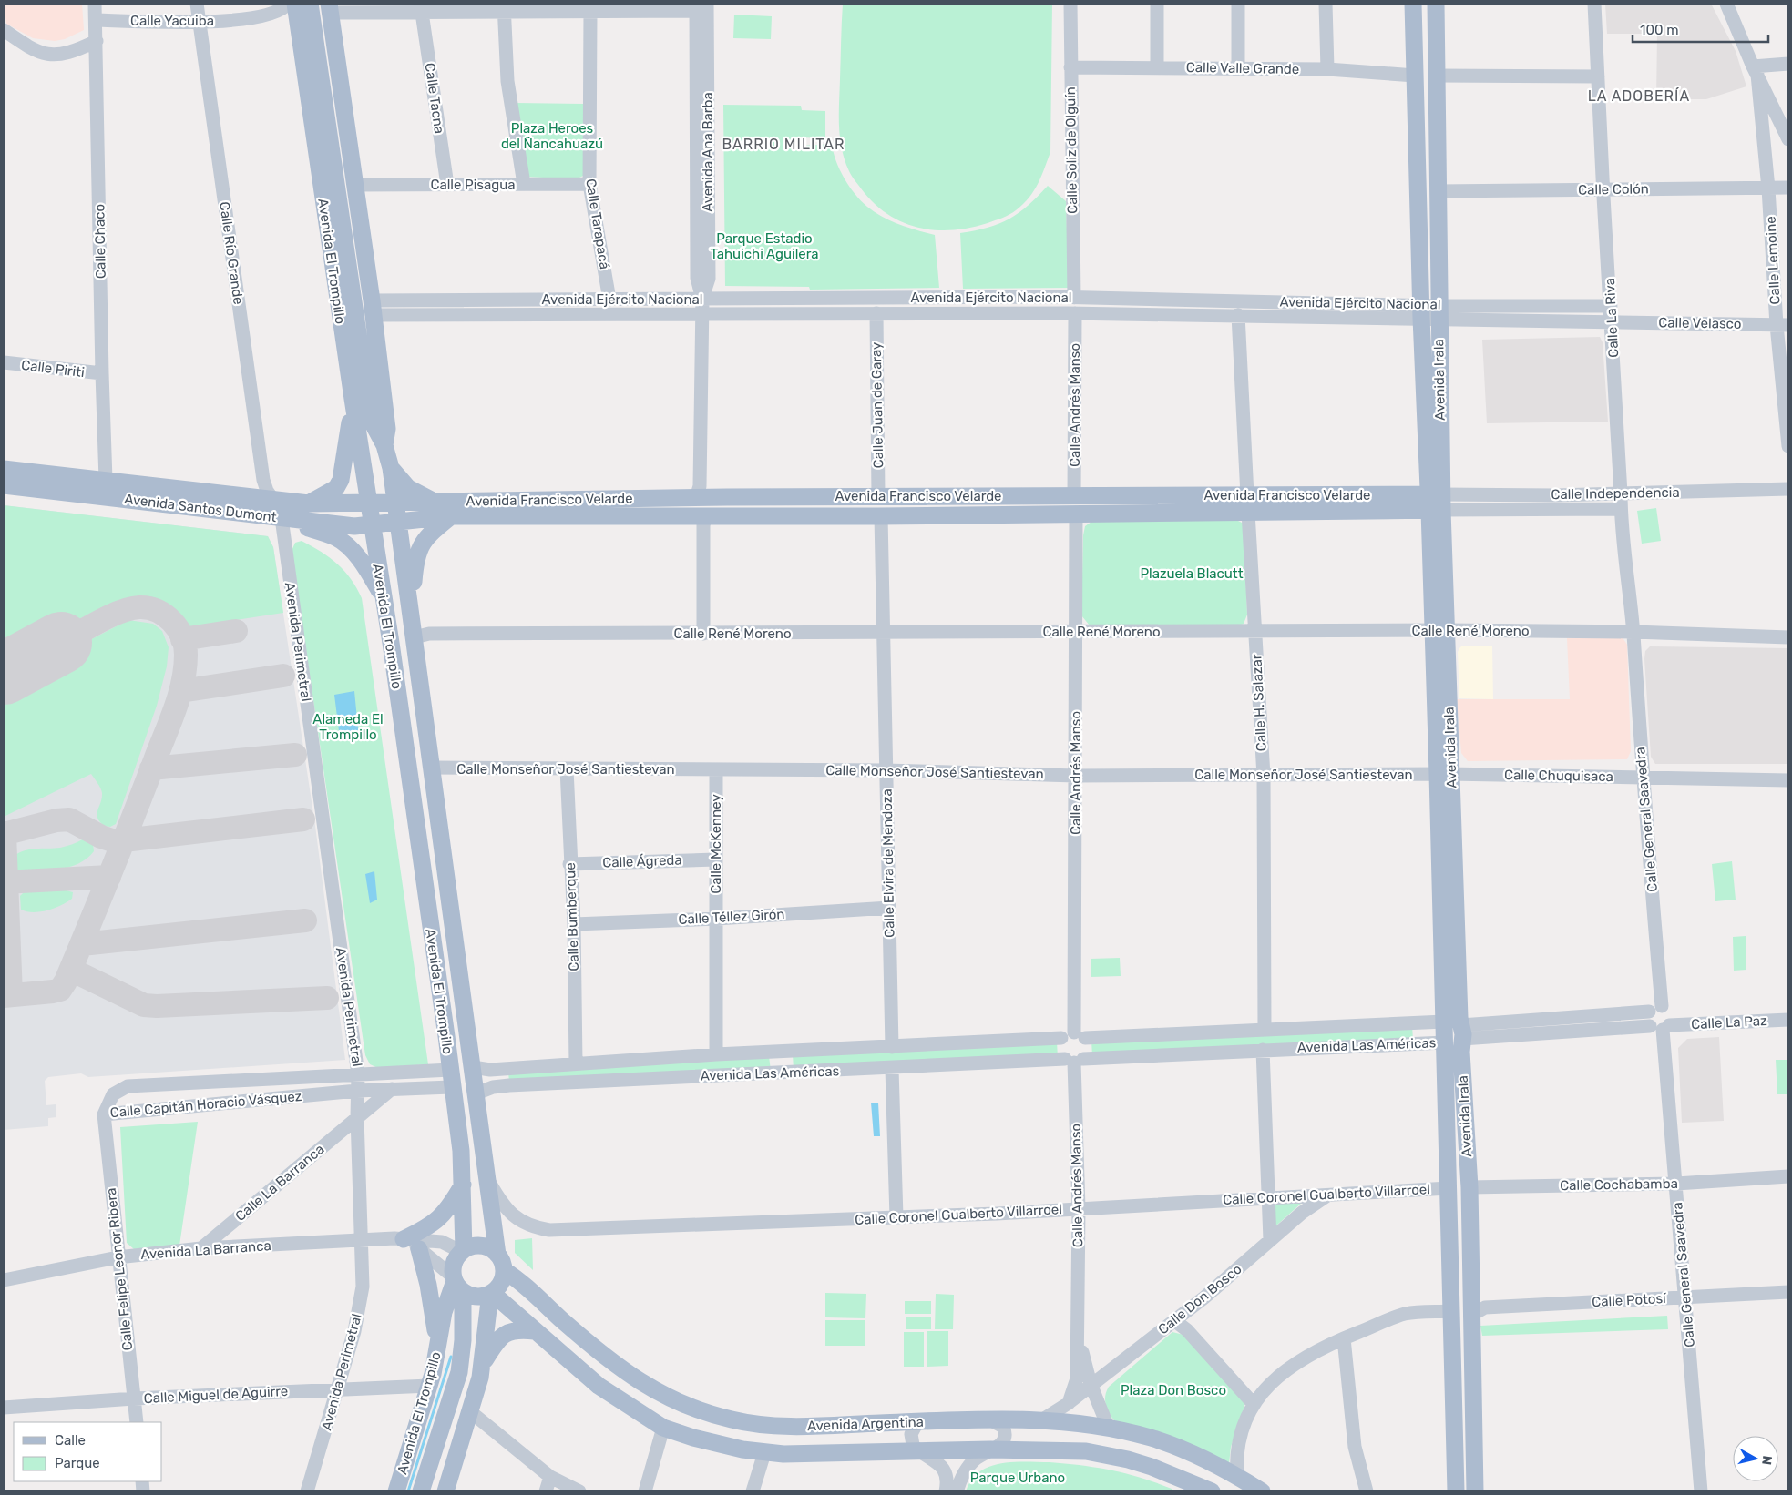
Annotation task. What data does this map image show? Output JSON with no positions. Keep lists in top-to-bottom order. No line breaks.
{"streets":{"main road":["Avenida El Trompillo","Avenida Irala","Avenida Francisco Velarde","Avenida Santos Dumont","Avenida Las Américas","Calle Cochabamba","Avenida Argentina"],"street":["Calle Yacuiba","Calle Valle Grande","Calle Tacna","Calle Soliz de Olguín","Avenida Ana Barba","Calle Pisagua","Calle Colón","Calle Tarapacá","Calle Chaco","Calle Río Grande","Calle Lemoine","Avenida Ejército Nacional","Calle La Riva","Calle Velasco","Calle Piriti","Calle Juan de Garay","Calle Andrés Manso","Calle Independencia","Calle René Moreno","Avenida Perimetral","Calle H. Salazar","Calle Monseñor José Santiestevan","Calle Chuquisaca","Calle General Saavedra","Calle McKenney","Calle Ágreda","Calle Elvira de Mendoza","Calle Bumberque","Calle Téllez Girón","Calle La Paz","Calle Capitán Horacio Vásquez","Calle La Barranca","Calle Coronel Gualberto Villarroel","Avenida La Barranca","Calle Felipe Leonor Ribera","Calle Don Bosco","Calle Potosí","Calle Miguel de Aguirre"]},"crossings":[["Calle Yacuiba","Calle Chaco"],["Calle Yacuiba","Calle Río Grande"],["Calle Valle Grande","Calle Soliz de Olguín"],["Calle Valle Grande","Avenida Irala"],["Calle Tacna","Calle Pisagua"],["Calle Soliz de Olguín","Avenida Ejército Nacional"],["Calle Soliz de Olguín","Calle Andrés Manso"],["Avenida Ana Barba","Avenida Ejército Nacional"],["Avenida Ana Barba","Avenida Francisco Velarde"],["Calle Pisagua","Calle Tarapacá"],["Calle Pisagua","Avenida El Trompillo"],["Calle Colón","Calle Lemoine"],["Calle Colón","Calle La Riva"],["Calle Colón","Avenida Irala"],["Calle Tarapacá","Avenida Ejército Nacional"],["Calle Chaco","Calle Piriti"],["Calle Chaco","Avenida Santos Dumont"],["Calle Río Grande","Avenida Santos Dumont"],["Calle Lemoine","Calle Velasco"],["Avenida El Trompillo","Avenida Ejército Nacional"],["Avenida El Trompillo","Avenida Francisco Velarde"],["Avenida El Trompillo","Avenida Santos Dumont"],["Avenida El Trompillo","Calle René Moreno"],["Avenida El Trompillo","Calle Monseñor José Santiestevan"],["Avenida El Trompillo","Avenida Las Américas"],["Avenida El Trompillo","Calle Capitán Horacio Vásquez"],["Avenida El Trompillo","Calle Coronel Gualberto Villarroel"],["Avenida El Trompillo","Avenida La Barranca"],["Avenida El Trompillo","Calle Miguel de Aguirre"],["Avenida El Trompillo","Avenida Argentina"],["Avenida Ejército Nacional","Calle La Riva"],["Avenida Ejército Nacional","Calle Velasco"],["Avenida Ejército Nacional","Avenida Irala"],["Avenida Ejército Nacional","Calle Juan de Garay"],["Avenida Ejército Nacional","Calle Andrés Manso"],["Avenida Ejército Nacional","Calle H. Salazar"],["Calle La Riva","Calle Velasco"],["Calle La Riva","Calle Independencia"],["Calle La Riva","Calle René Moreno"],["Calle La Riva","Calle General Saavedra"],["Avenida Irala","Calle Independencia"],["Avenida Irala","Avenida Francisco Velarde"],["Avenida Irala","Calle René Moreno"],["Avenida Irala","Calle Monseñor José Santiestevan"],["Avenida Irala","Calle Chuquisaca"],["Avenida Irala","Avenida Las Américas"],["Avenida Irala","Calle Cochabamba"],["Avenida Irala","Calle Coronel Gualberto Villarroel"],["Avenida Irala","Calle Potosí"],["Calle Juan de Garay","Avenida Francisco Velarde"],["Calle Andrés Manso","Avenida Francisco Velarde"],["Calle Andrés Manso","Calle René Moreno"],["Calle Andrés Manso","Calle Monseñor José Santiestevan"],["Calle Andrés Manso","Avenida Las Américas"],["Calle Andrés Manso","Calle Coronel Gualberto Villarroel"],["Calle Andrés Manso","Calle Don Bosco"],["Calle Andrés Manso","Avenida Argentina"],["Calle Independencia","Avenida Francisco Velarde"],["Avenida Francisco Velarde","Avenida Santos Dumont"],["Avenida Francisco Velarde","Calle H. Salazar"],["Avenida Francisco Velarde","Calle Elvira de Mendoza"],["Avenida Santos Dumont","Avenida Perimetral"],["Calle René Moreno","Calle H. Salazar"],["Calle René Moreno","Calle General Saavedra"],["Calle René Moreno","Calle Elvira de Mendoza"],["Avenida Perimetral","Calle Capitán Horacio Vásquez"],["Avenida Perimetral","Calle La Barranca"],["Avenida Perimetral","Avenida La Barranca"],["Avenida Perimetral","Calle Miguel de Aguirre"],["Calle H. Salazar","Calle Monseñor José Santiestevan"],["Calle H. Salazar","Avenida Las Américas"],["Calle Monseñor José Santiestevan","Calle Chuquisaca"],["Calle Monseñor José Santiestevan","Calle McKenney"],["Calle Monseñor José Santiestevan","Calle Elvira de Mendoza"],["Calle Monseñor José Santiestevan","Calle Bumberque"],["Calle Chuquisaca","Calle General Saavedra"],["Calle General Saavedra","Calle La Paz"],["Calle General Saavedra","Avenida Las Américas"],["Calle General Saavedra","Calle Cochabamba"],["Calle General Saavedra","Calle Potosí"],["Calle McKenney","Calle Ágreda"],["Calle McKenney","Calle Téllez Girón"],["Calle McKenney","Avenida Las Américas"],["Calle Ágreda","Calle Bumberque"],["Calle Elvira de Mendoza","Calle Téllez Girón"],["Calle Elvira de Mendoza","Avenida Las Américas"],["Calle Bumberque","Calle Téllez Girón"],["Calle Bumberque","Avenida Las Américas"],["Calle La Paz","Avenida Las Américas"],["Calle Capitán Horacio Vásquez","Calle La Barranca"],["Calle Capitán Horacio Vásquez","Calle Felipe Leonor Ribera"],["Calle La Barranca","Avenida La Barranca"],["Calle Cochabamba","Calle Coronel Gualberto Villarroel"],["Calle Coronel Gualberto Villarroel","Calle Don Bosco"],["Avenida La Barranca","Calle Felipe Leonor Ribera"],["Avenida La Barranca","Avenida Argentina"],["Calle Felipe Leonor Ribera","Calle Miguel de Aguirre"]],"districts":["LA ADOBERÍA","BARRIO MILITAR"],"parks":["Plaza Heroes del Ñancahuazú","Parque Estadio Tahuichi Aguilera","Plazuela Blacutt","Alameda El Trompillo","Plaza Don Bosco","Parque Urbano"],"legend":["Calle","Parque"],"scale_bar":"100 m","north":"right"}
